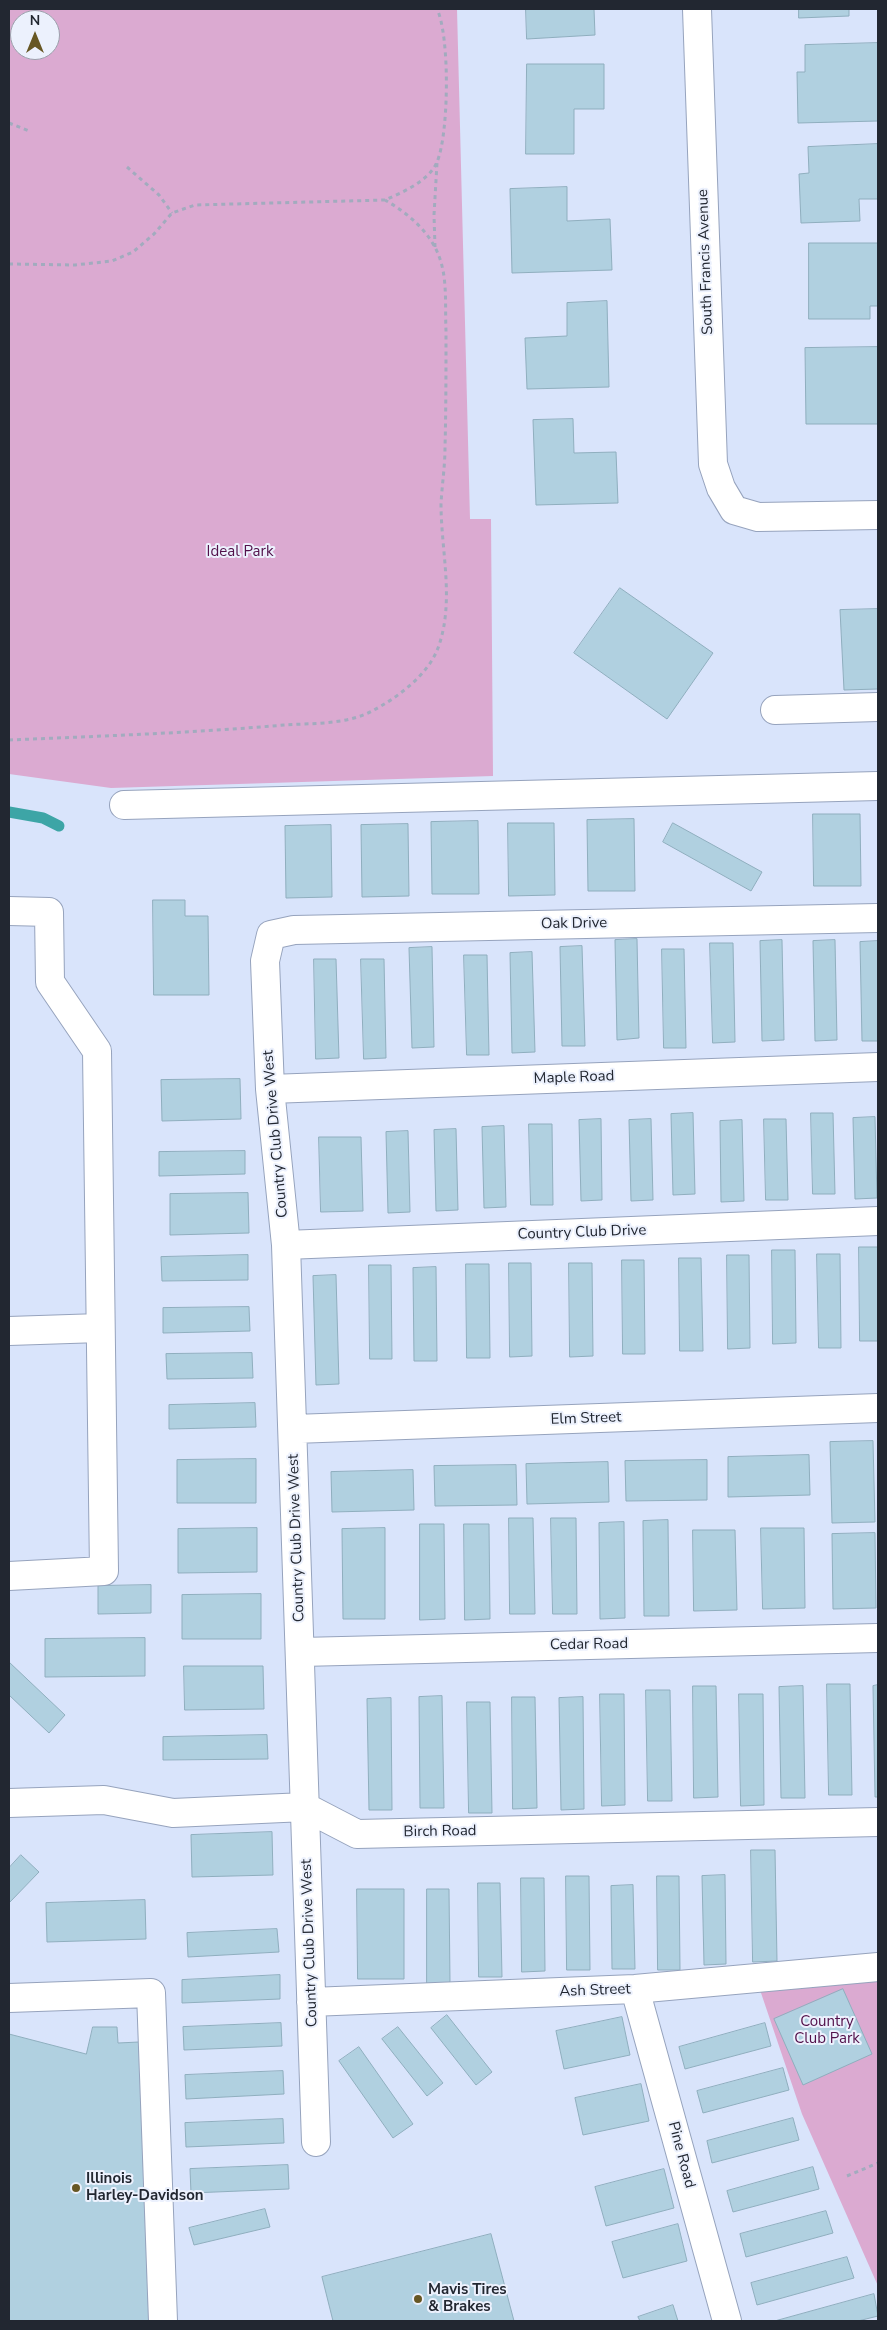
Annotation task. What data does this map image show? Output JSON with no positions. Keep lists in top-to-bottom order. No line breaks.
{"streets":{"street":["South Francis Avenue","Oak Drive","Maple Road","Country Club Drive West","Country Club Drive","Elm Street","Cedar Road","Birch Road","Ash Street","Pine Road"]},"crossings":[["Oak Drive","Country Club Drive West"],["Maple Road","Country Club Drive West"],["Country Club Drive West","Country Club Drive"],["Country Club Drive West","Elm Street"],["Country Club Drive West","Cedar Road"],["Country Club Drive West","Birch Road"],["Country Club Drive West","Ash Street"],["Ash Street","Pine Road"]],"parks":["Ideal Park","Country Club Park"],"places":["Illinois Harley-Davidson","Mavis Tires & Brakes"],"north":"top"}
